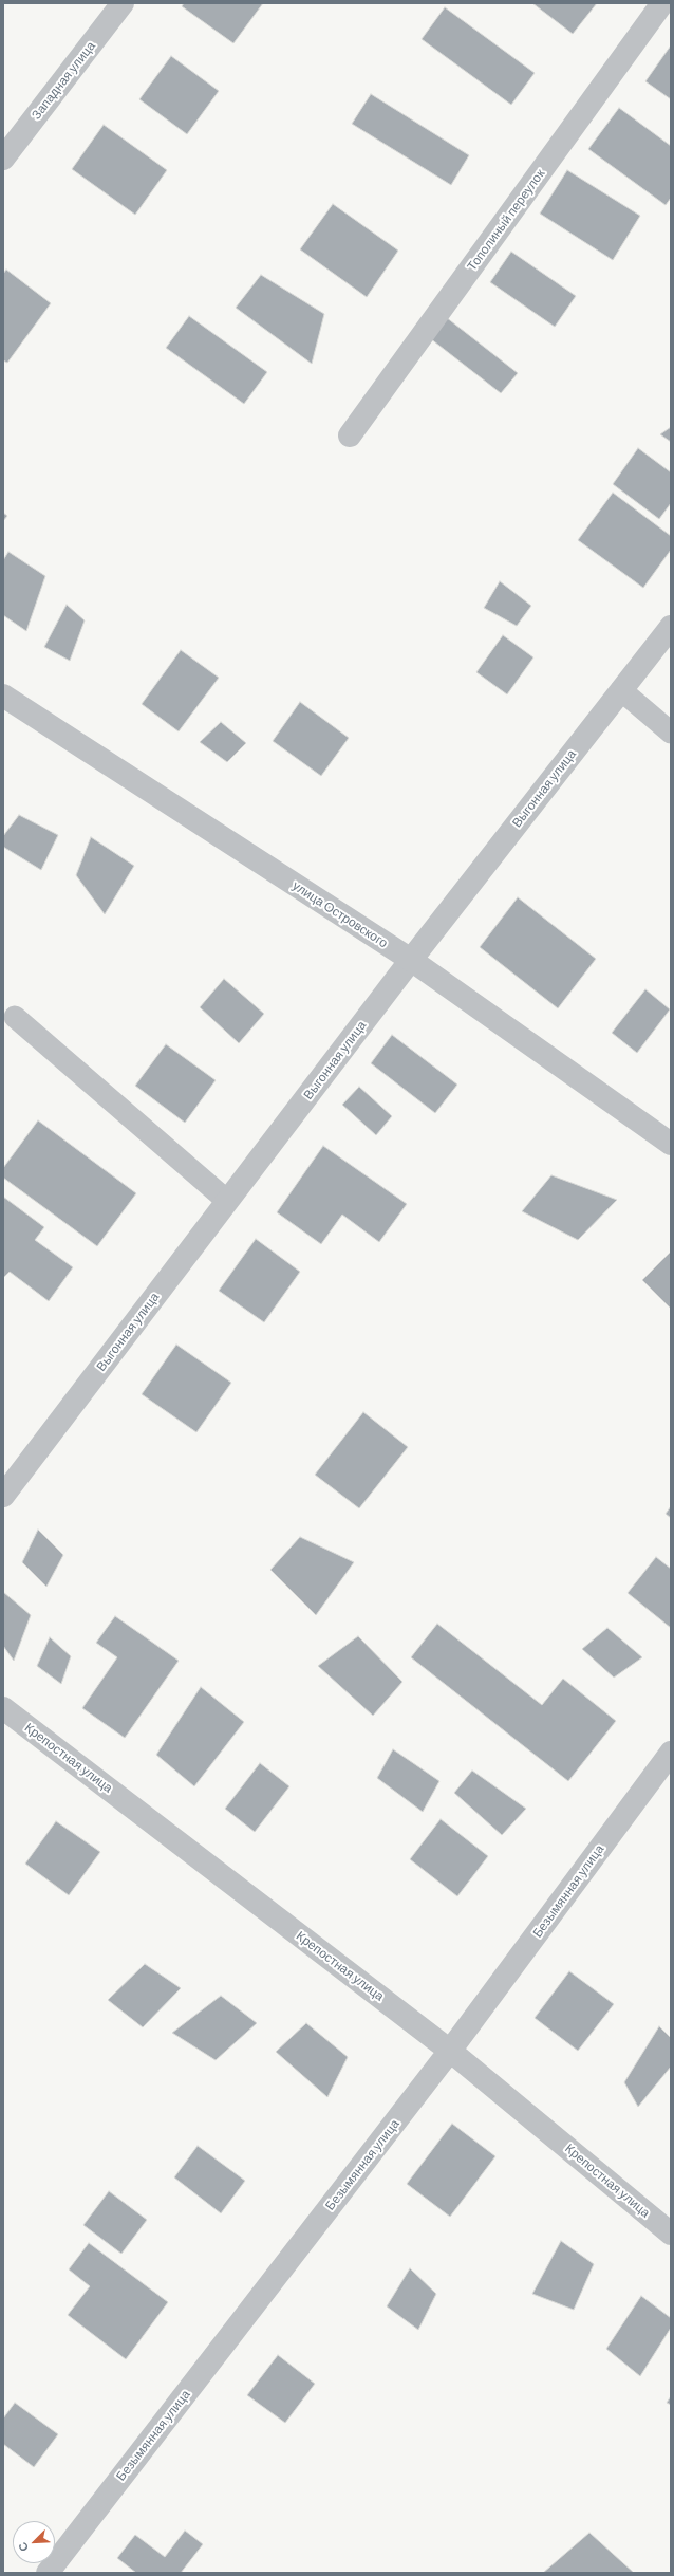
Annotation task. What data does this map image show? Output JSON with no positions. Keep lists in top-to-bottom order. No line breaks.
{"streets":{"street":["Западная улица","Тополиный переулок","Выгонная улица","улица Островского","Крепостная улица","Безымянная улица"]},"crossings":[["Выгонная улица","улица Островского"],["Крепостная улица","Безымянная улица"]],"north":"bottom left"}
